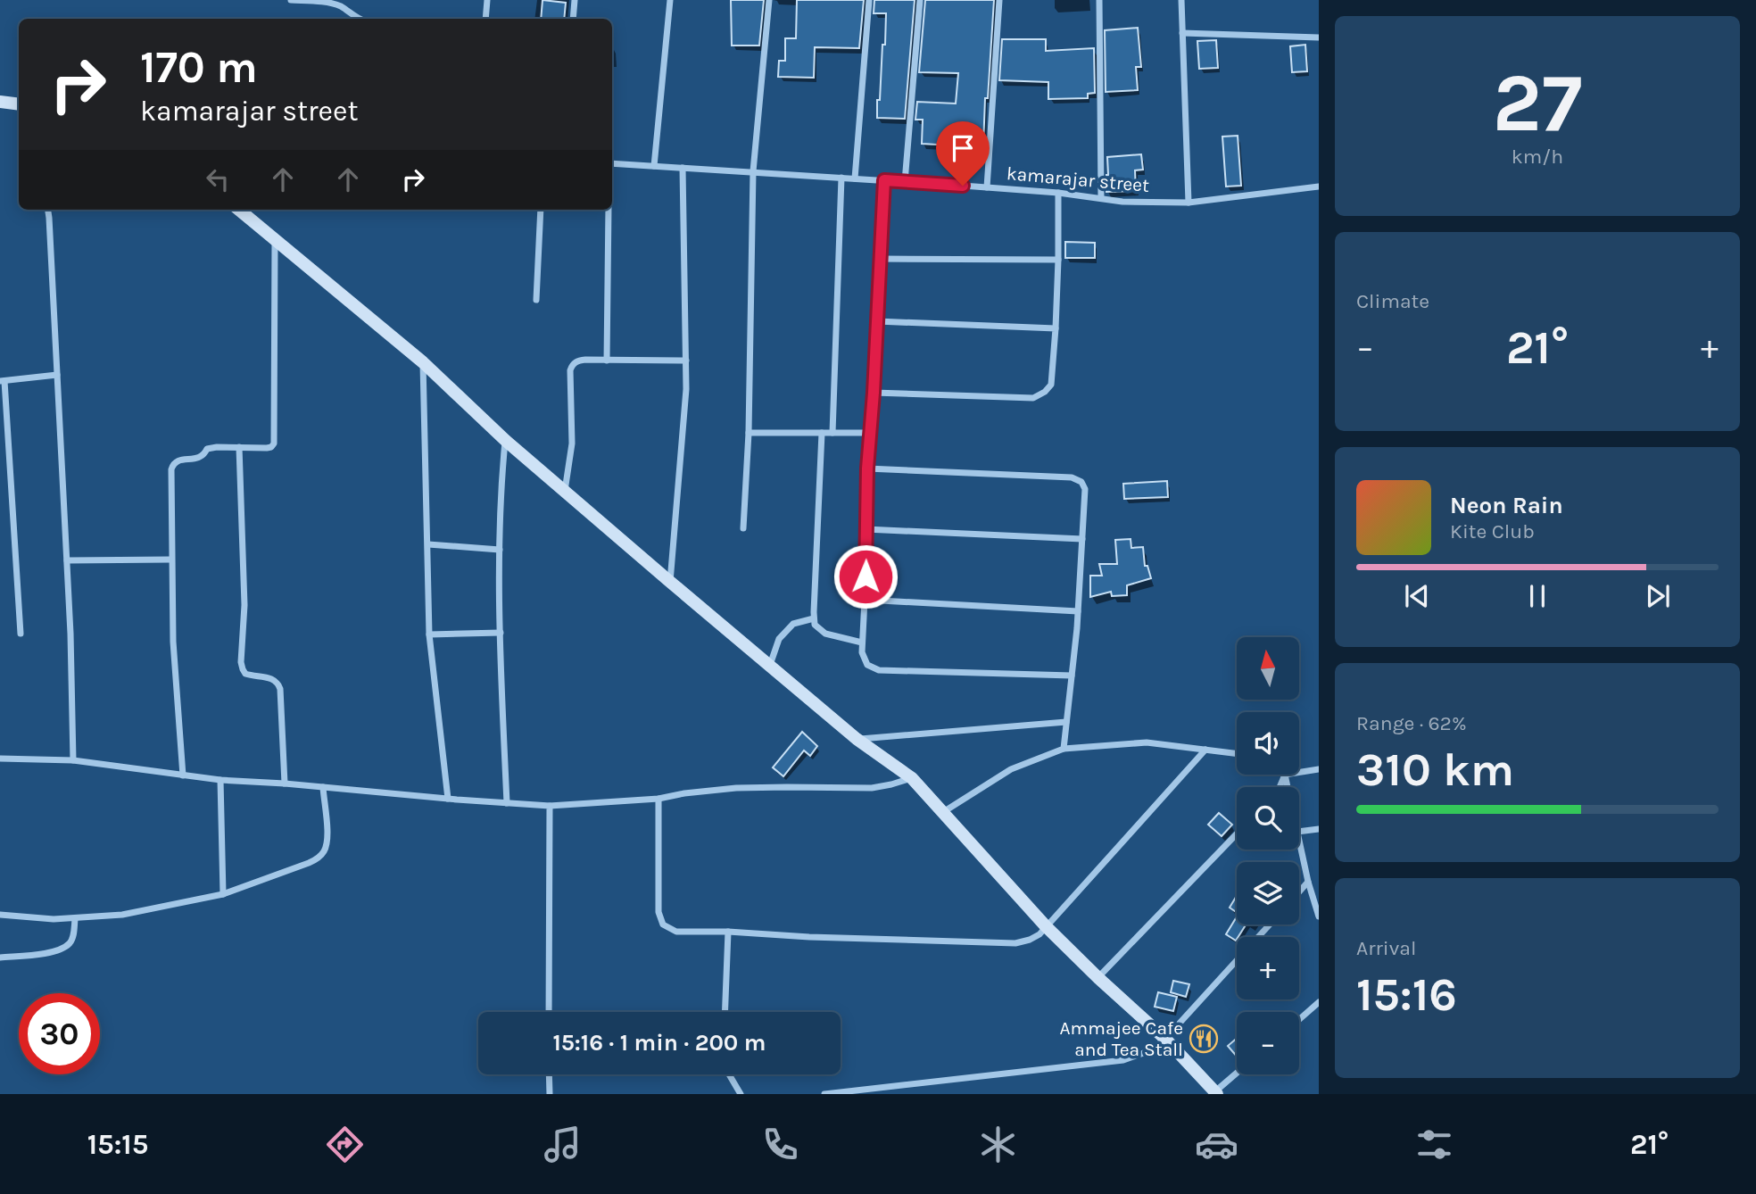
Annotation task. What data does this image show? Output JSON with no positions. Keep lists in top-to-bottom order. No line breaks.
{"streets":{"street":["kamarajar street"]},"places":{"restaurant":["Ammajee Cafe and Tea Stall"]},"north":"top","page":{"tile":[["27","km/h"],"Climate",["Range · 62%","310 km"],["Arrival","15:16"]],"turn":["170 m","kamarajar street"],"heat":["−","21°","+"],"song":["Neon Rain","Kite Club"],"map_buttons":["+","−"],"limit":"30","trip":"15:16 · 1 min · 200 m","tabs":["15:15","21°"]}}
